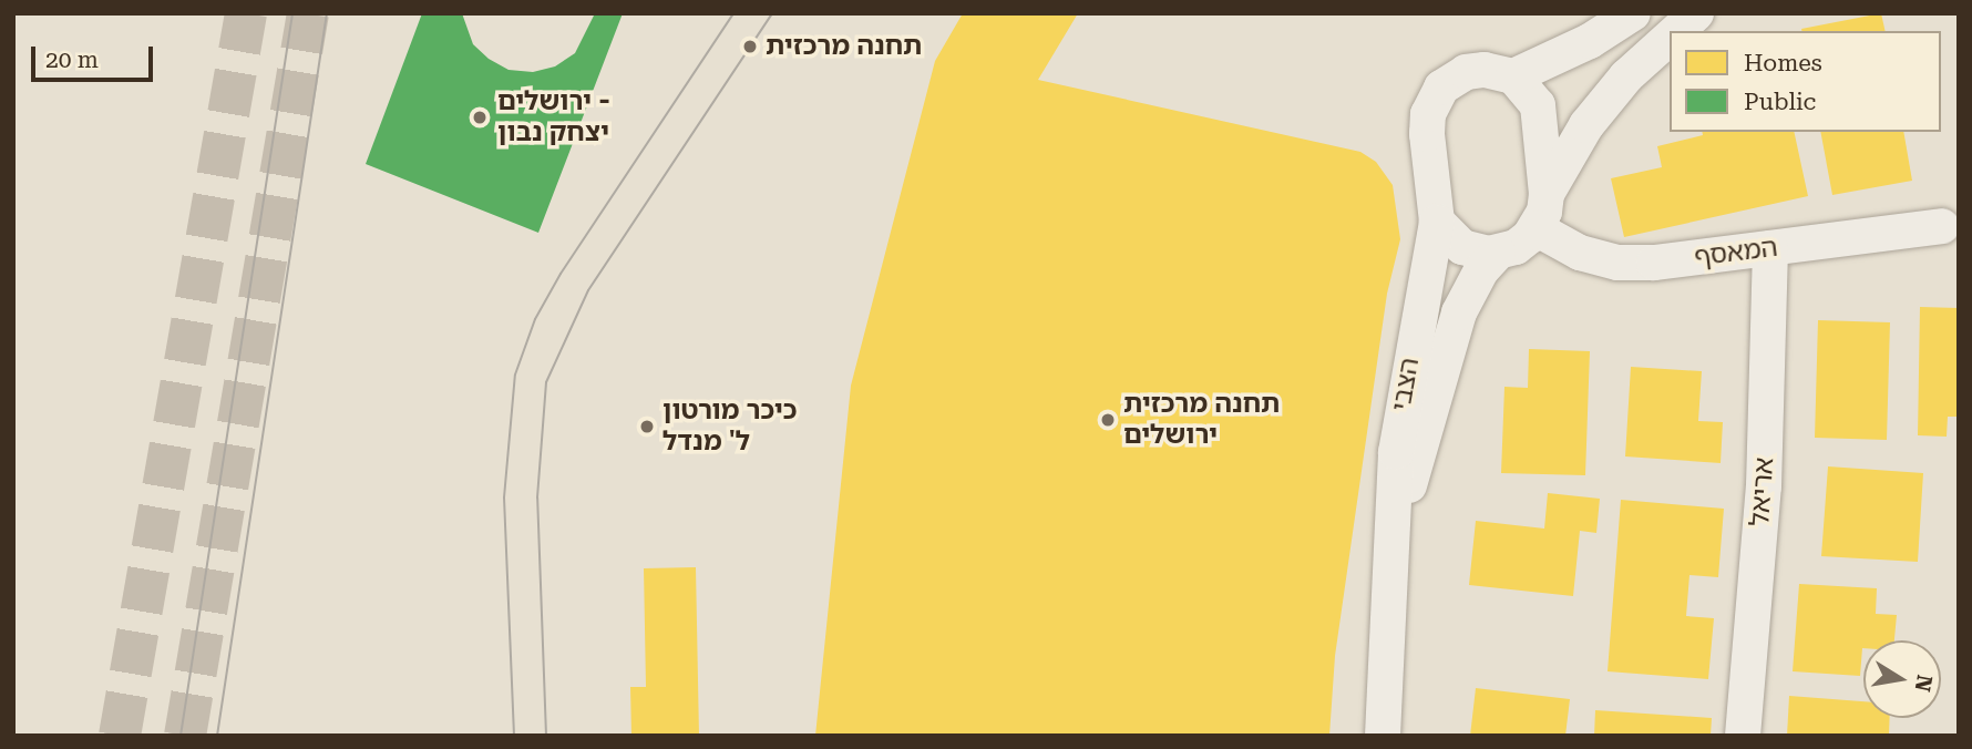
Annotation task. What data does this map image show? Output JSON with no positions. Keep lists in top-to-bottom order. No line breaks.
{"streets":{"street":["המאסף","הצבי","אריאל"]},"crossings":[["המאסף","הצבי"],["המאסף","אריאל"]],"places":["תחנה מרכזית","ירושלים - יצחק נבון","תחנה מרכזית ירושלים","כיכר מורטון ל' מנדל"],"legend":["Homes","Public"],"scale_bar":"20 m","north":"right"}
